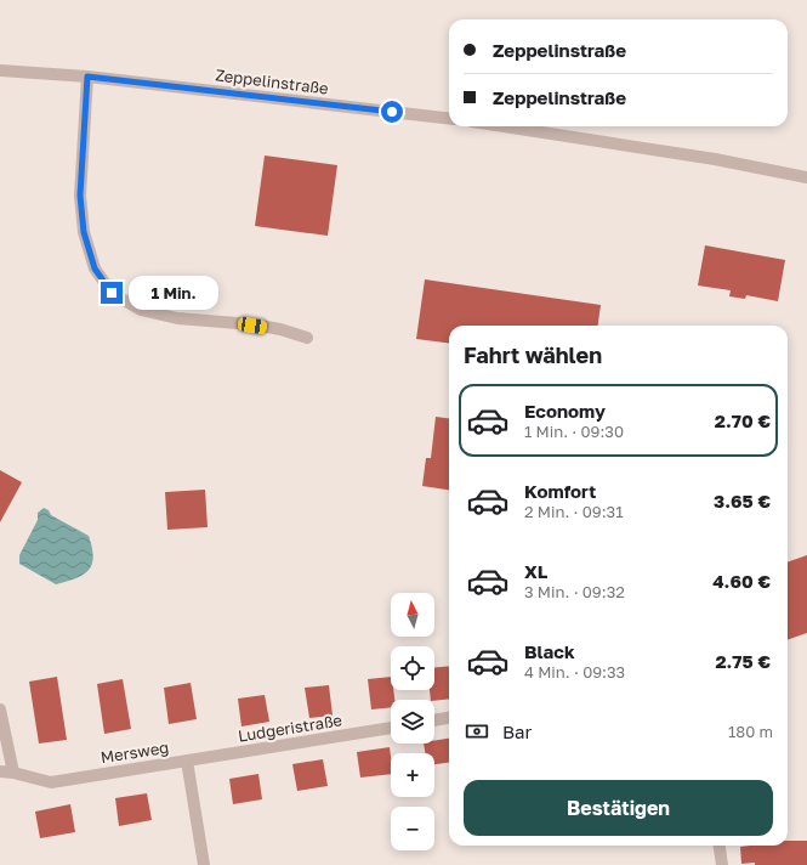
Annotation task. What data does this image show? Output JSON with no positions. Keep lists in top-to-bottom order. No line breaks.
{"streets":{"street":["Zeppelinstraße","Ludgeristraße","Mersweg"]},"crossings":[["Ludgeristraße","Mersweg"]],"north":"top","page":{"banner":["Zeppelinstraße","Zeppelinstraße"],"bubble":"1 Min.","heading":"Fahrt wählen","list":[{"name":"Economy","note":"1 Min. · 09:30","value":"2.70 €"},{"name":"Komfort","note":"2 Min. · 09:31","value":"3.65 €"},{"name":"XL","note":"3 Min. · 09:32","value":"4.60 €"},{"name":"Black","note":"4 Min. · 09:33","value":"2.75 €"}],"map_buttons":["+","−"],"pay":["Bar","180 m"],"buttons":"Bestätigen"}}
